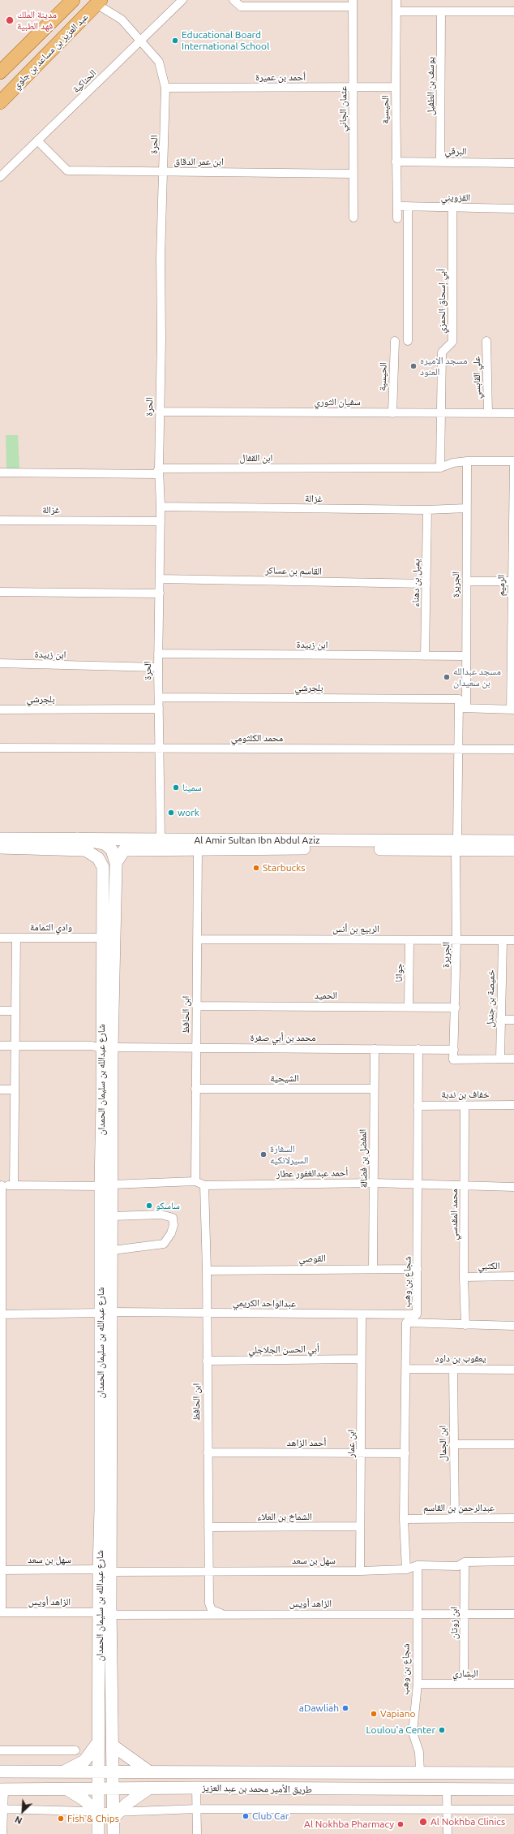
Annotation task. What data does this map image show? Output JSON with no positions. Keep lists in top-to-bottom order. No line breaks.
{"streets":{"main road":["عبد العزيز بن مساعد بن جلوي"],"street":["أحمد بن عميرة","الحناكية","يوسف بن الطفيل","عثمان الجاني","الحيسية","الحرة","البرقي","ابن عمر الدقاق","القزويني","أبي إسحاق الحمزي","علي القابسي","سفيان الثوري","ابن القفال","غزالة","القاسم بن عساكر","يميل بن دهناء","الجريرة","الرميم","ابن زبيدة","بلجرشي","محمد الكلثومي","Al Amir Sultan Ibn Abdul Aziz","وادي الثمامة","الربيع بن أنس","جواثا","الحميد","خميصة بن جندل","ابن الحافظ","محمد بن أبي صفرة","الشيحية","شارع عبدالله بن سليمان الحمدان","خفاف بن ندبة","المفضل بن فضالة","أحمد عبدالغفور عطار","محمد المقدسي","القوصي","الكتبي","شجاع بن وهب","عبدالواحد الكريمي","أبي الحسن الجلاجلي","يعقوب بن داود","أحمد الزاهد","ابن عمار","ابن الجمال","عبدالرحمن بن القاسم","الشماخ بن العلاء","سهل بن سعد","الزاهد أويس","ابن زوتان","البشاري","طريق الأمير محمد بن عبد العزيز"]},"crossings":[["عبد العزيز بن مساعد بن جلوي","الحرة"],["أحمد بن عميرة","عثمان الجاني"],["أحمد بن عميرة","الحيسية"],["أحمد بن عميرة","الحرة"],["الحناكية","الحرة"],["الحناكية","ابن عمر الدقاق"],["يوسف بن الطفيل","البرقي"],["عثمان الجاني","ابن عمر الدقاق"],["الحيسية","البرقي"],["الحيسية","القزويني"],["الحيسية","سفيان الثوري"],["الحرة","ابن عمر الدقاق"],["الحرة","سفيان الثوري"],["الحرة","ابن القفال"],["الحرة","غزالة"],["الحرة","القاسم بن عساكر"],["الحرة","ابن زبيدة"],["الحرة","بلجرشي"],["الحرة","محمد الكلثومي"],["الحرة","Al Amir Sultan Ibn Abdul Aziz"],["القزويني","أبي إسحاق الحمزي"],["أبي إسحاق الحمزي","سفيان الثوري"],["أبي إسحاق الحمزي","ابن القفال"],["علي القابسي","سفيان الثوري"],["ابن القفال","الجريرة"],["ابن القفال","الرميم"],["غزالة","يميل بن دهناء"],["غزالة","الجريرة"],["القاسم بن عساكر","يميل بن دهناء"],["يميل بن دهناء","ابن زبيدة"],["الجريرة","ابن زبيدة"],["الجريرة","بلجرشي"],["الجريرة","محمد الكلثومي"],["الجريرة","Al Amir Sultan Ibn Abdul Aziz"],["الجريرة","الربيع بن أنس"],["الجريرة","الحميد"],["الجريرة","خميصة بن جندل"],["الجريرة","محمد بن أبي صفرة"],["Al Amir Sultan Ibn Abdul Aziz","ابن الحافظ"],["وادي الثمامة","شارع عبدالله بن سليمان الحمدان"],["الربيع بن أنس","جواثا"],["الربيع بن أنس","خميصة بن جندل"],["الربيع بن أنس","ابن الحافظ"],["جواثا","الحميد"],["الحميد","ابن الحافظ"],["ابن الحافظ","محمد بن أبي صفرة"],["ابن الحافظ","الشيحية"],["ابن الحافظ","أحمد عبدالغفور عطار"],["ابن الحافظ","القوصي"],["ابن الحافظ","عبدالواحد الكريمي"],["ابن الحافظ","أبي الحسن الجلاجلي"],["ابن الحافظ","أحمد الزاهد"],["ابن الحافظ","الشماخ بن العلاء"],["ابن الحافظ","سهل بن سعد"],["ابن الحافظ","الزاهد أويس"],["محمد بن أبي صفرة","شارع عبدالله بن سليمان الحمدان"],["محمد بن أبي صفرة","المفضل بن فضالة"],["محمد بن أبي صفرة","شجاع بن وهب"],["الشيحية","المفضل بن فضالة"],["شارع عبدالله بن سليمان الحمدان","أحمد عبدالغفور عطار"],["شارع عبدالله بن سليمان الحمدان","عبدالواحد الكريمي"],["شارع عبدالله بن سليمان الحمدان","سهل بن سعد"],["شارع عبدالله بن سليمان الحمدان","الزاهد أويس"],["شارع عبدالله بن سليمان الحمدان","طريق الأمير محمد بن عبد العزيز"],["خفاف بن ندبة","محمد المقدسي"],["خفاف بن ندبة","شجاع بن وهب"],["المفضل بن فضالة","أحمد عبدالغفور عطار"],["المفضل بن فضالة","القوصي"],["أحمد عبدالغفور عطار","محمد المقدسي"],["أحمد عبدالغفور عطار","شجاع بن وهب"],["محمد المقدسي","الكتبي"],["القوصي","شجاع بن وهب"],["شجاع بن وهب","عبدالواحد الكريمي"],["شجاع بن وهب","سهل بن سعد"],["شجاع بن وهب","الزاهد أويس"],["شجاع بن وهب","البشاري"],["شجاع بن وهب","طريق الأمير محمد بن عبد العزيز"],["عبدالواحد الكريمي","ابن عمار"],["أبي الحسن الجلاجلي","ابن عمار"],["يعقوب بن داود","ابن الجمال"],["أحمد الزاهد","ابن عمار"],["ابن عمار","الشماخ بن العلاء"],["ابن عمار","سهل بن سعد"],["ابن الجمال","عبدالرحمن بن القاسم"],["سهل بن سعد","ابن زوتان"],["الزاهد أويس","ابن زوتان"],["ابن زوتان","البشاري"]],"places":["مدينة الملك فهد الطبية","Educational Board International School","مسجد الاميره العنود","مسجد عبدالله بن سعيدان","سمينا","work","Starbucks","السفارة السيرلانكيه","ساسكو","aDawliah","Vapiano","Loulou'a Center","Club Car","Fish & Chips","Al Nokhba Clinics","Al Nokhba Pharmacy"],"north":"bottom left"}
